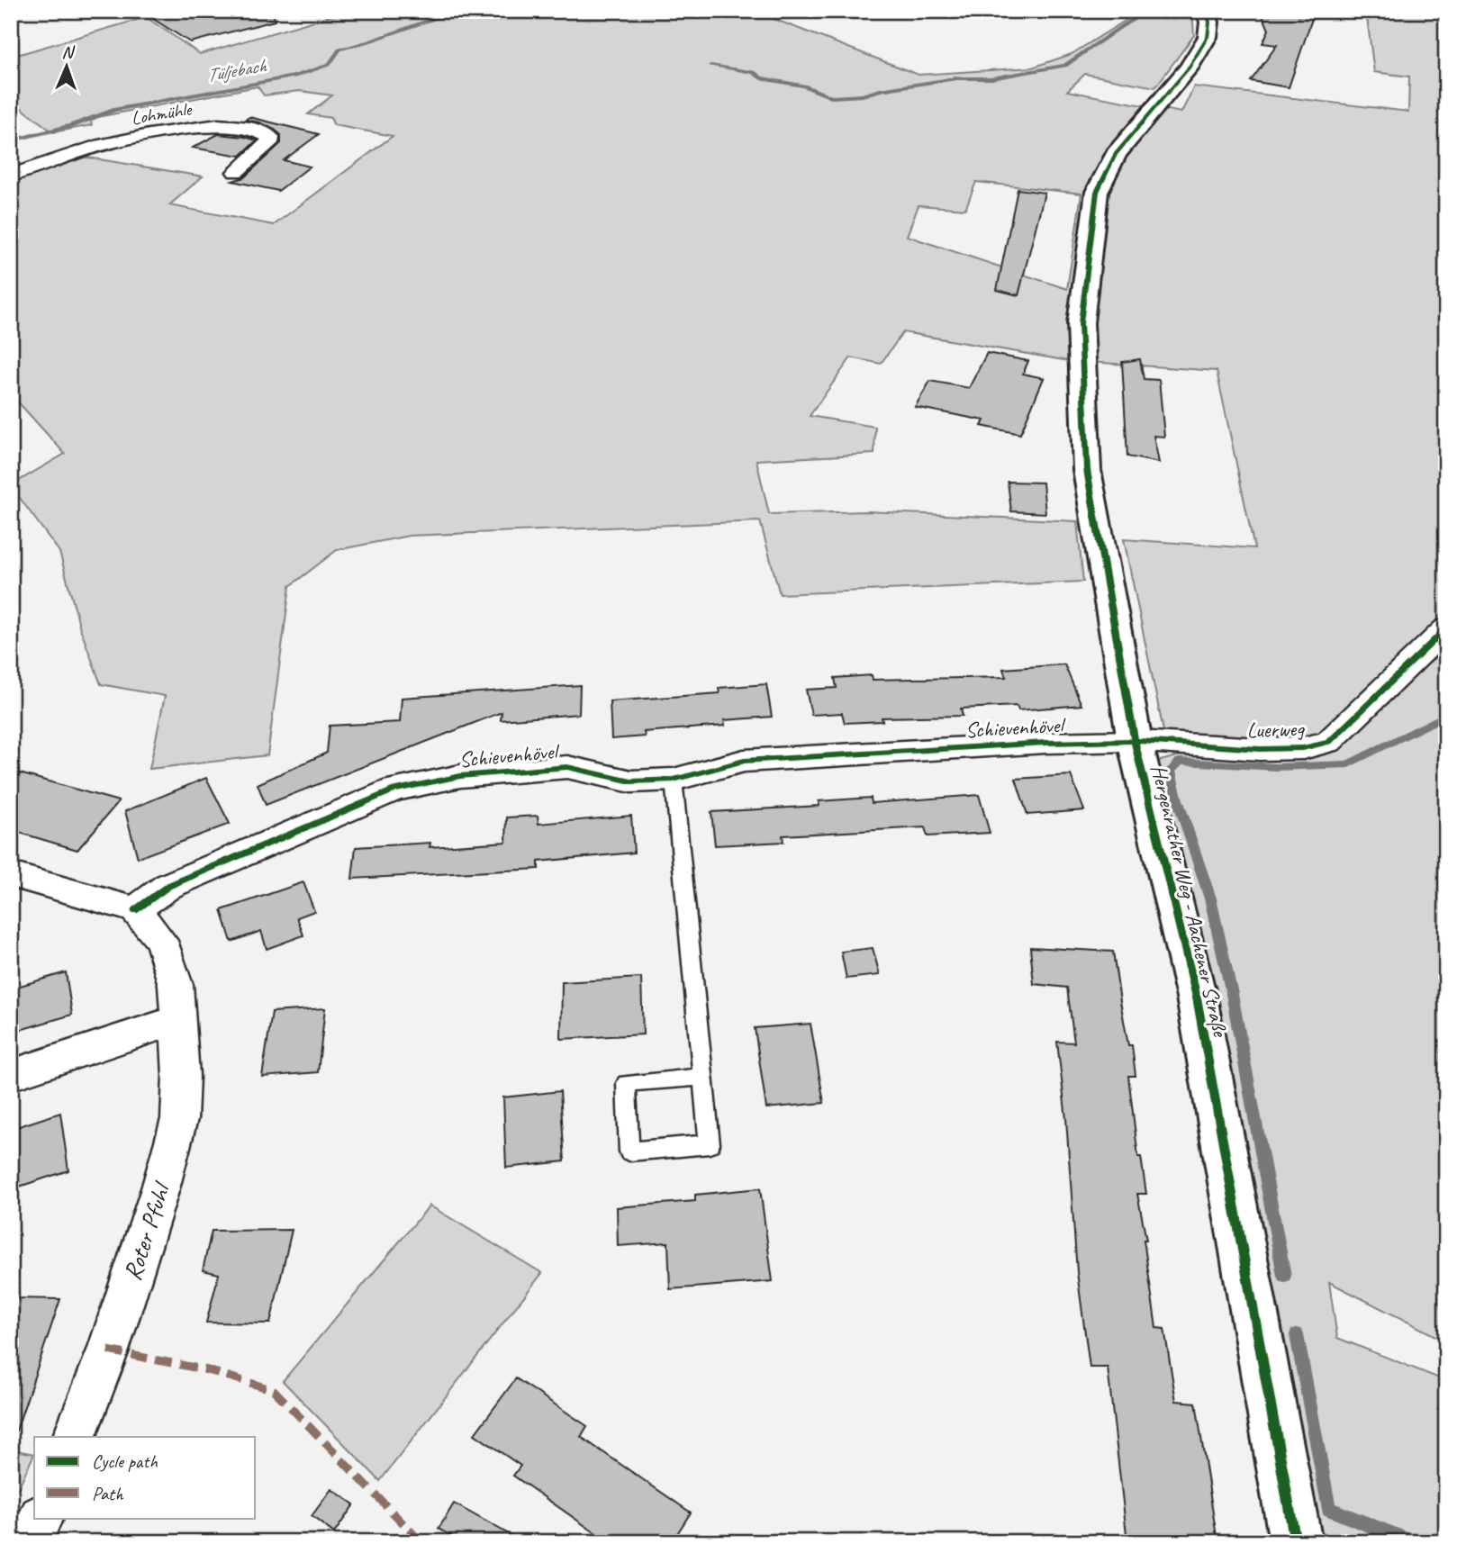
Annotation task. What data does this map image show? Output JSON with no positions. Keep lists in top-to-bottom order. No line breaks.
{"streets":{"street":["Lohmühle","Schievenhövel","Luerweg","Hergenrather Weg - Aachener Straße","Roter Pfuhl"]},"crossings":[["Schievenhövel","Luerweg"],["Schievenhövel","Hergenrather Weg - Aachener Straße"],["Luerweg","Hergenrather Weg - Aachener Straße"]],"water":["Tüljebach"],"legend":["Cycle path","Path"],"north":"top"}
